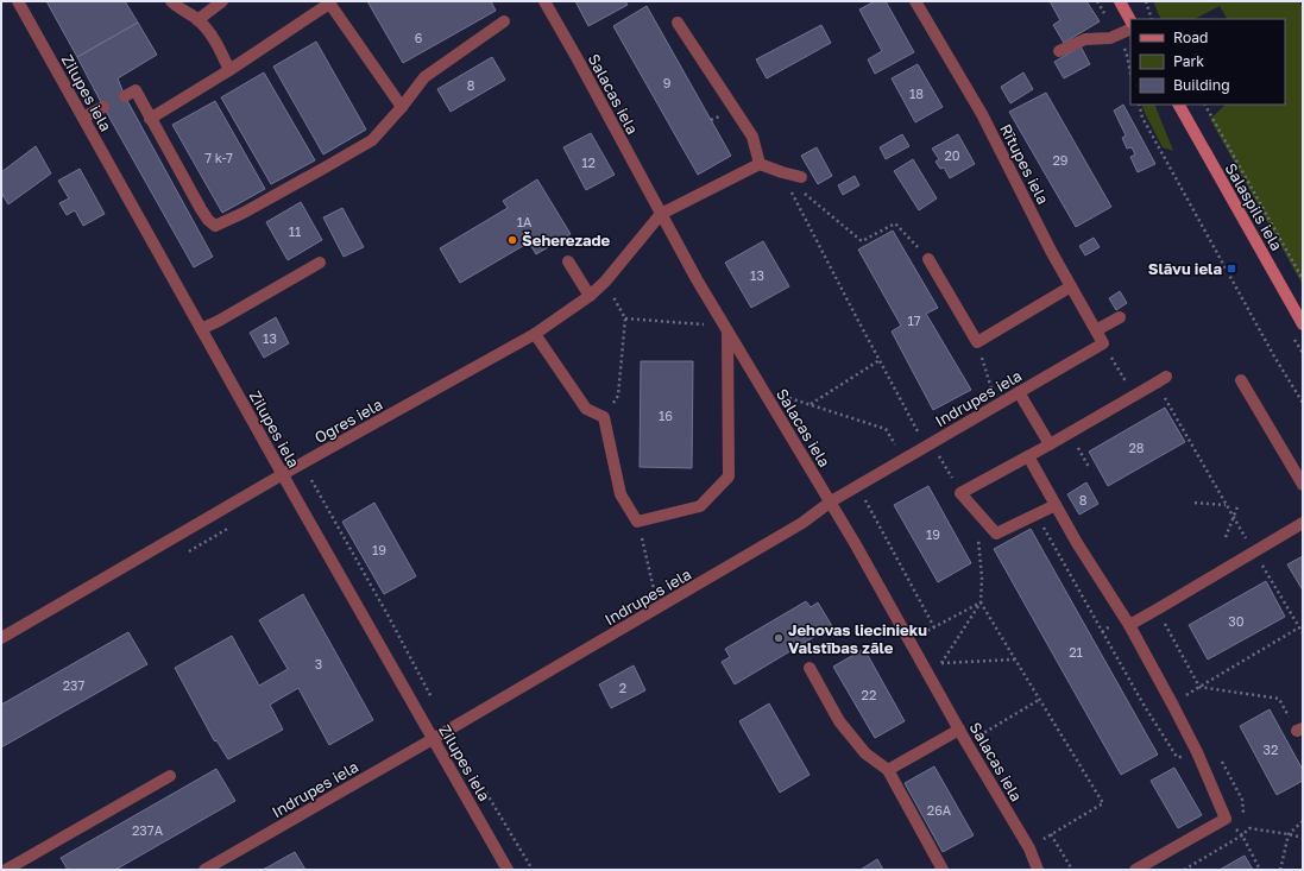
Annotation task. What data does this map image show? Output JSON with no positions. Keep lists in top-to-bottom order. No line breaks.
{"streets":{"street":["Zilupes iela","Salacas iela","Rītupes iela","Salaspils iela","Indrupes iela","Ogres iela"]},"crossings":[["Zilupes iela","Indrupes iela"],["Zilupes iela","Ogres iela"],["Salacas iela","Indrupes iela"],["Salacas iela","Ogres iela"],["Rītupes iela","Indrupes iela"]],"places":{"other":["Šeherezade","Jehovas liecinieku Valstības zāle"],"transit":["Slāvu iela"]},"house_numbers":["6","9","8","18","20","7 k-7","29","12","1A","11","13","17","13","16","28","8","19","19","30","21","3","237","2","22","32","26A","237A"],"legend":["Road","Park","Building"]}
